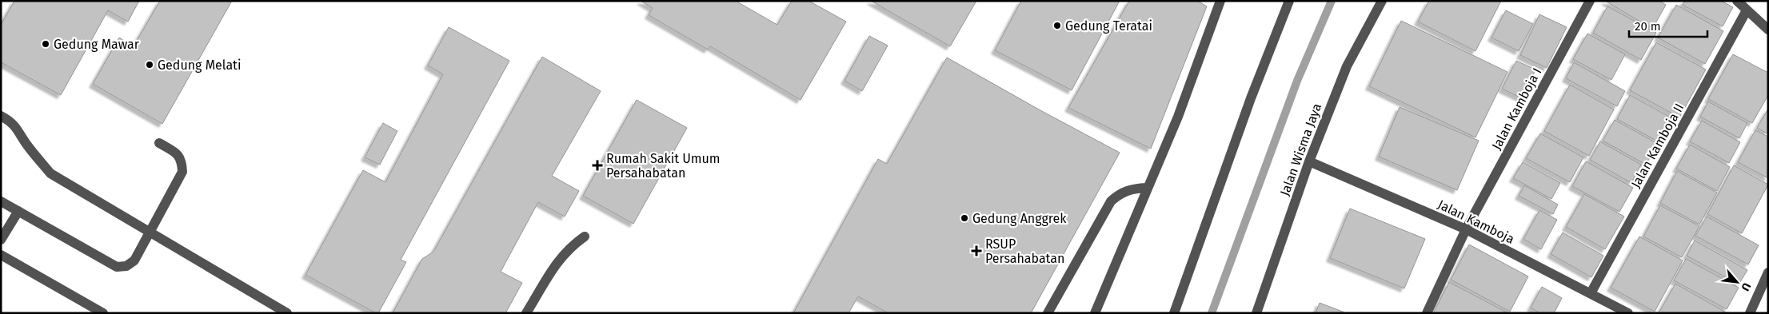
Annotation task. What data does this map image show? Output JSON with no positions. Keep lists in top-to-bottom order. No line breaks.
{"streets":{"street":["Jalan Kamboja I","Jalan Kamboja II","Jalan Wisma Jaya","Jalan Kamboja"]},"crossings":[["Jalan Kamboja I","Jalan Kamboja"],["Jalan Kamboja II","Jalan Kamboja"],["Jalan Wisma Jaya","Jalan Kamboja"]],"places":{"other":["Gedung Teratai","Gedung Mawar","Gedung Melati","Gedung Anggrek"],"health":["Rumah Sakit Umum Persahabatan","RSUP Persahabatan"]},"scale_bar":"20 m","north":"bottom right"}
